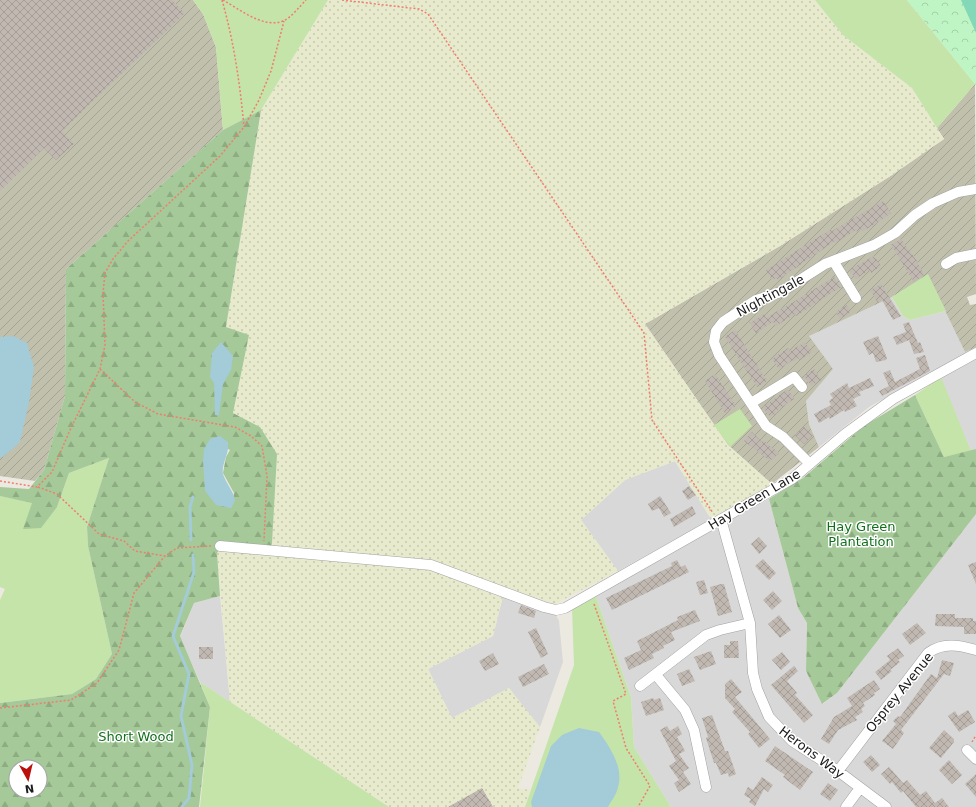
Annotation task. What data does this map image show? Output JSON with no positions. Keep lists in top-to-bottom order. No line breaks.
{"streets":{"street":["Nightingale","Hay Green Lane","Osprey Avenue","Herons Way"]},"crossings":[["Nightingale","Hay Green Lane"],["Hay Green Lane","Herons Way"],["Osprey Avenue","Herons Way"]],"parks":["Hay Green Plantation","Short Wood"],"north":"bottom"}
